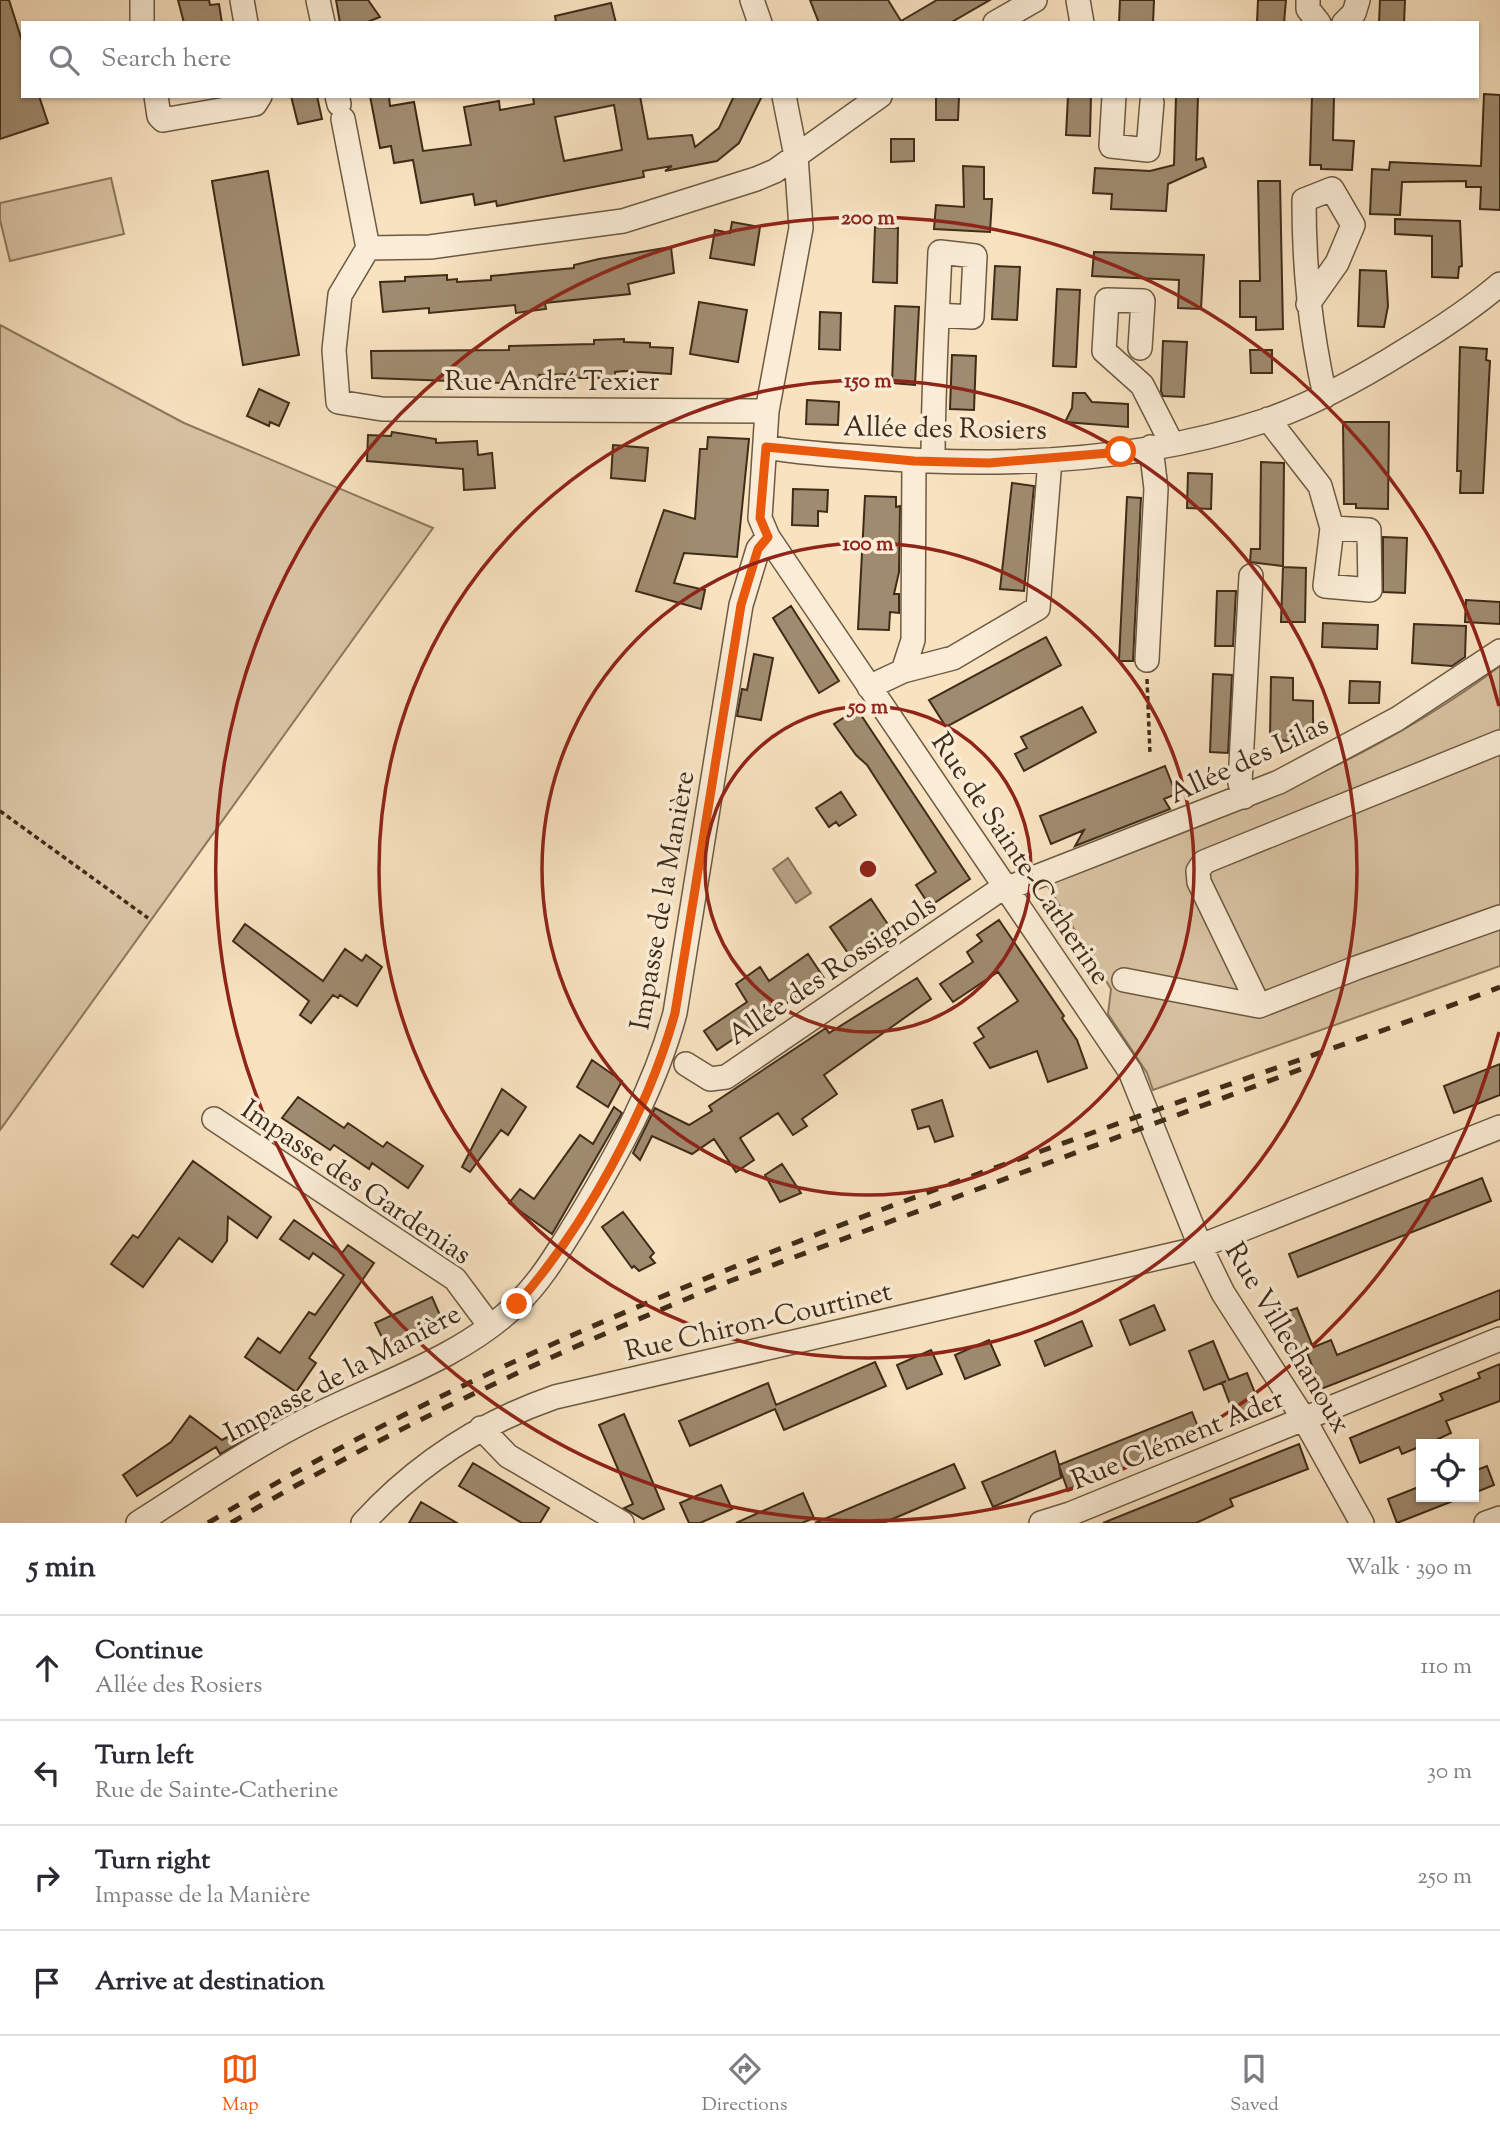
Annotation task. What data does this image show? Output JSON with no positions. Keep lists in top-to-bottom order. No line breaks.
{"streets":{"street":["Rue André Texier","Allée des Rosiers","Allée des Lilas","Rue de Sainte-Catherine","Impasse de la Manière","Allée des Rossignols","Impasse des Gardenias","Rue Chiron-Courtinet","Rue Villechanoux","Rue Clément Ader"]},"crossings":[["Rue André Texier","Rue de Sainte-Catherine"],["Allée des Rosiers","Rue de Sainte-Catherine"],["Allée des Lilas","Rue de Sainte-Catherine"],["Allée des Lilas","Allée des Rossignols"],["Rue de Sainte-Catherine","Impasse de la Manière"],["Rue de Sainte-Catherine","Allée des Rossignols"],["Rue de Sainte-Catherine","Rue Villechanoux"],["Impasse de la Manière","Impasse des Gardenias"],["Rue Chiron-Courtinet","Rue Villechanoux"],["Rue Villechanoux","Rue Clément Ader"]],"page":{"search":"Search here","heading":["5 min","Walk · 390 m"],"list":[["Continue","Allée des Rosiers","110 m"],["Turn left","Rue de Sainte-Catherine","30 m"],["Turn right","Impasse de la Manière","250 m"],"Arrive at destination"],"nav":["Map","Directions","Saved"]},"rings":["200 m","150 m","100 m","50 m"]}
